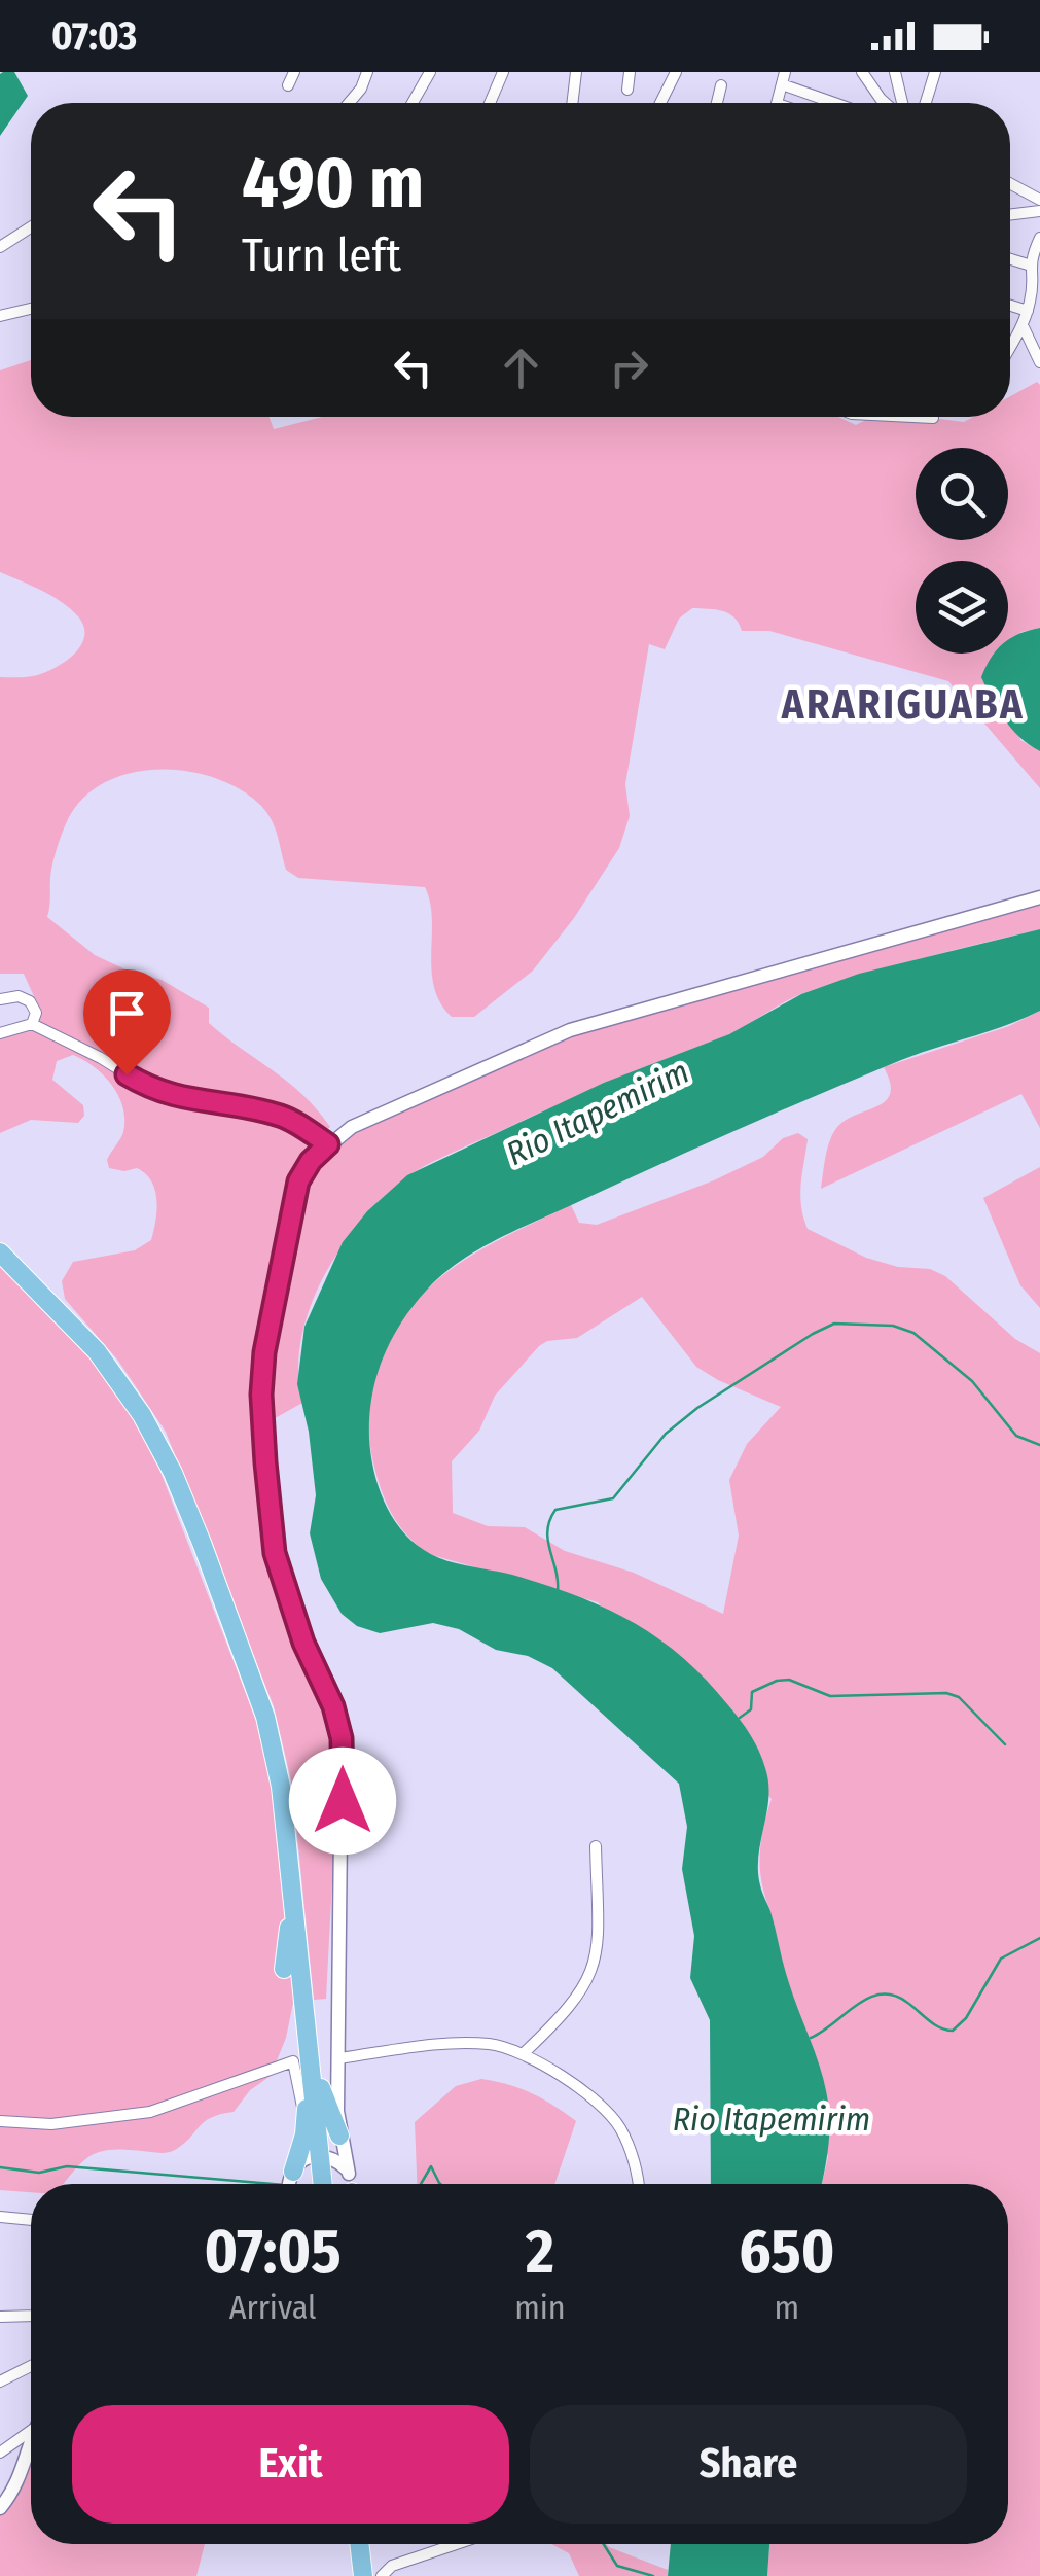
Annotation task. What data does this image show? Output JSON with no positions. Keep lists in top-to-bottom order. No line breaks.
{"districts":["ARARIGUABA"],"water":["Rio Itapemirim"],"page":{"status":"07:03","turn":["490 m","Turn left"],"eta":["07:05","Arrival","2","min","650","m"],"buttons":["Exit","Share"]}}
